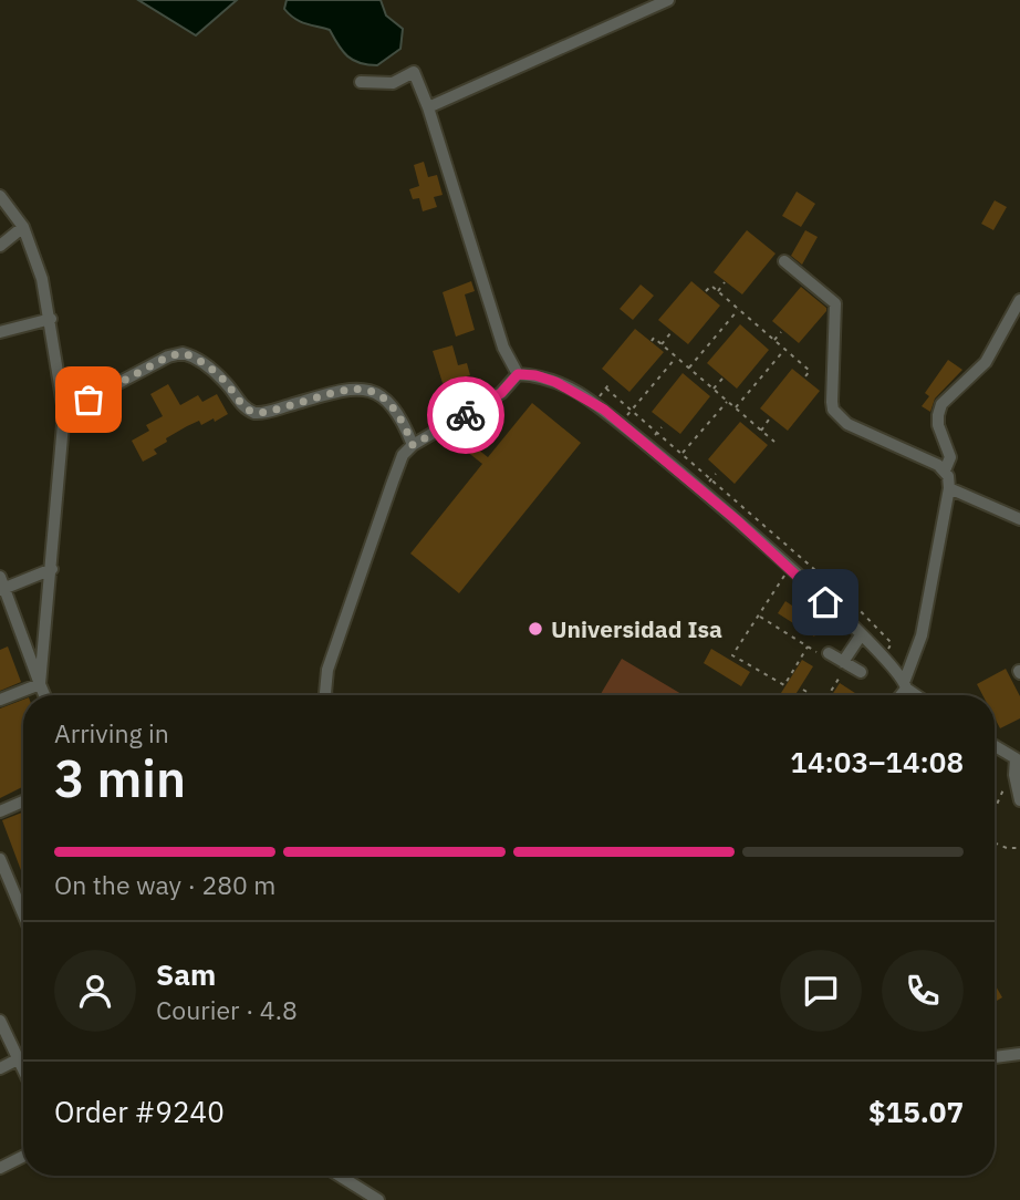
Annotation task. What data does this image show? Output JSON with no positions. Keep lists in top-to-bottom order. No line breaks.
{"places":["Universidad Isa"],"page":{"heading":["3 min","Arriving in","14:03–14:08"],"panel":["Sam","Courier · 4.8","Order #9240","$15.07"],"bar":"On the way · 280 m"}}
